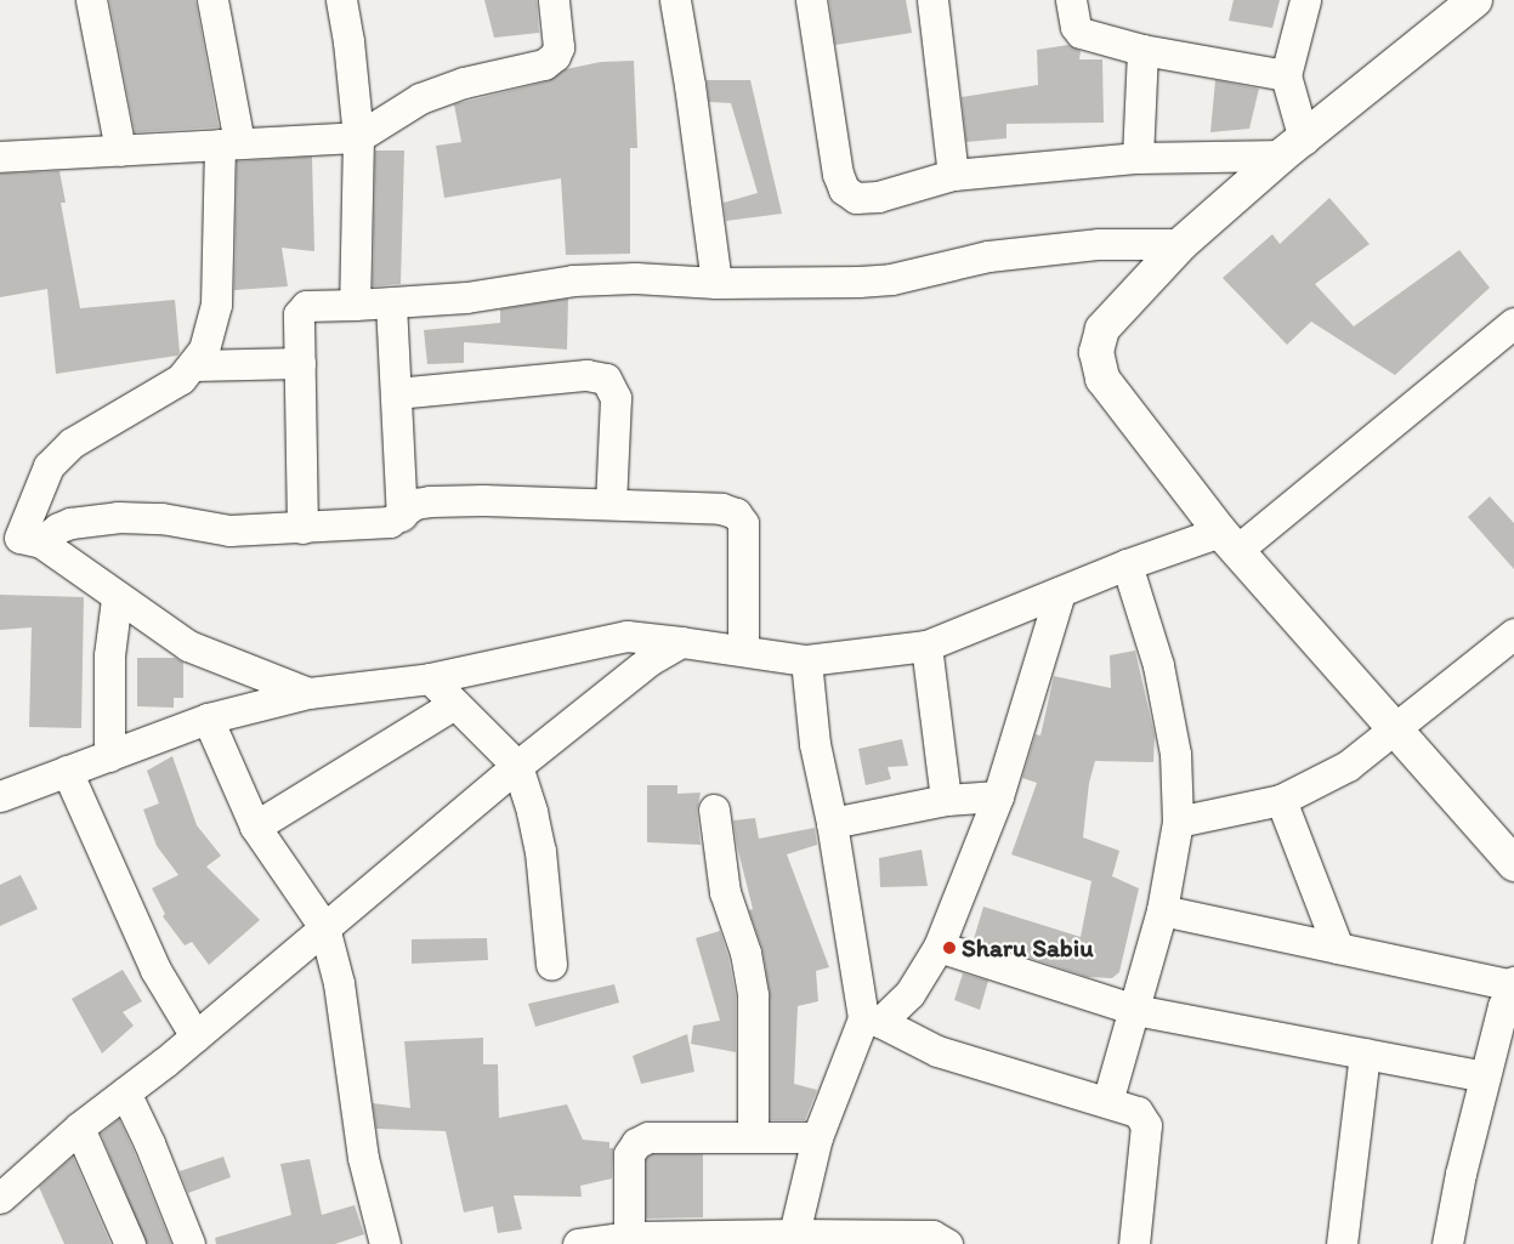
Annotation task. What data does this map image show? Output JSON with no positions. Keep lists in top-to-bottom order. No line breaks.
{"places":["Sharu Sabiu"]}
